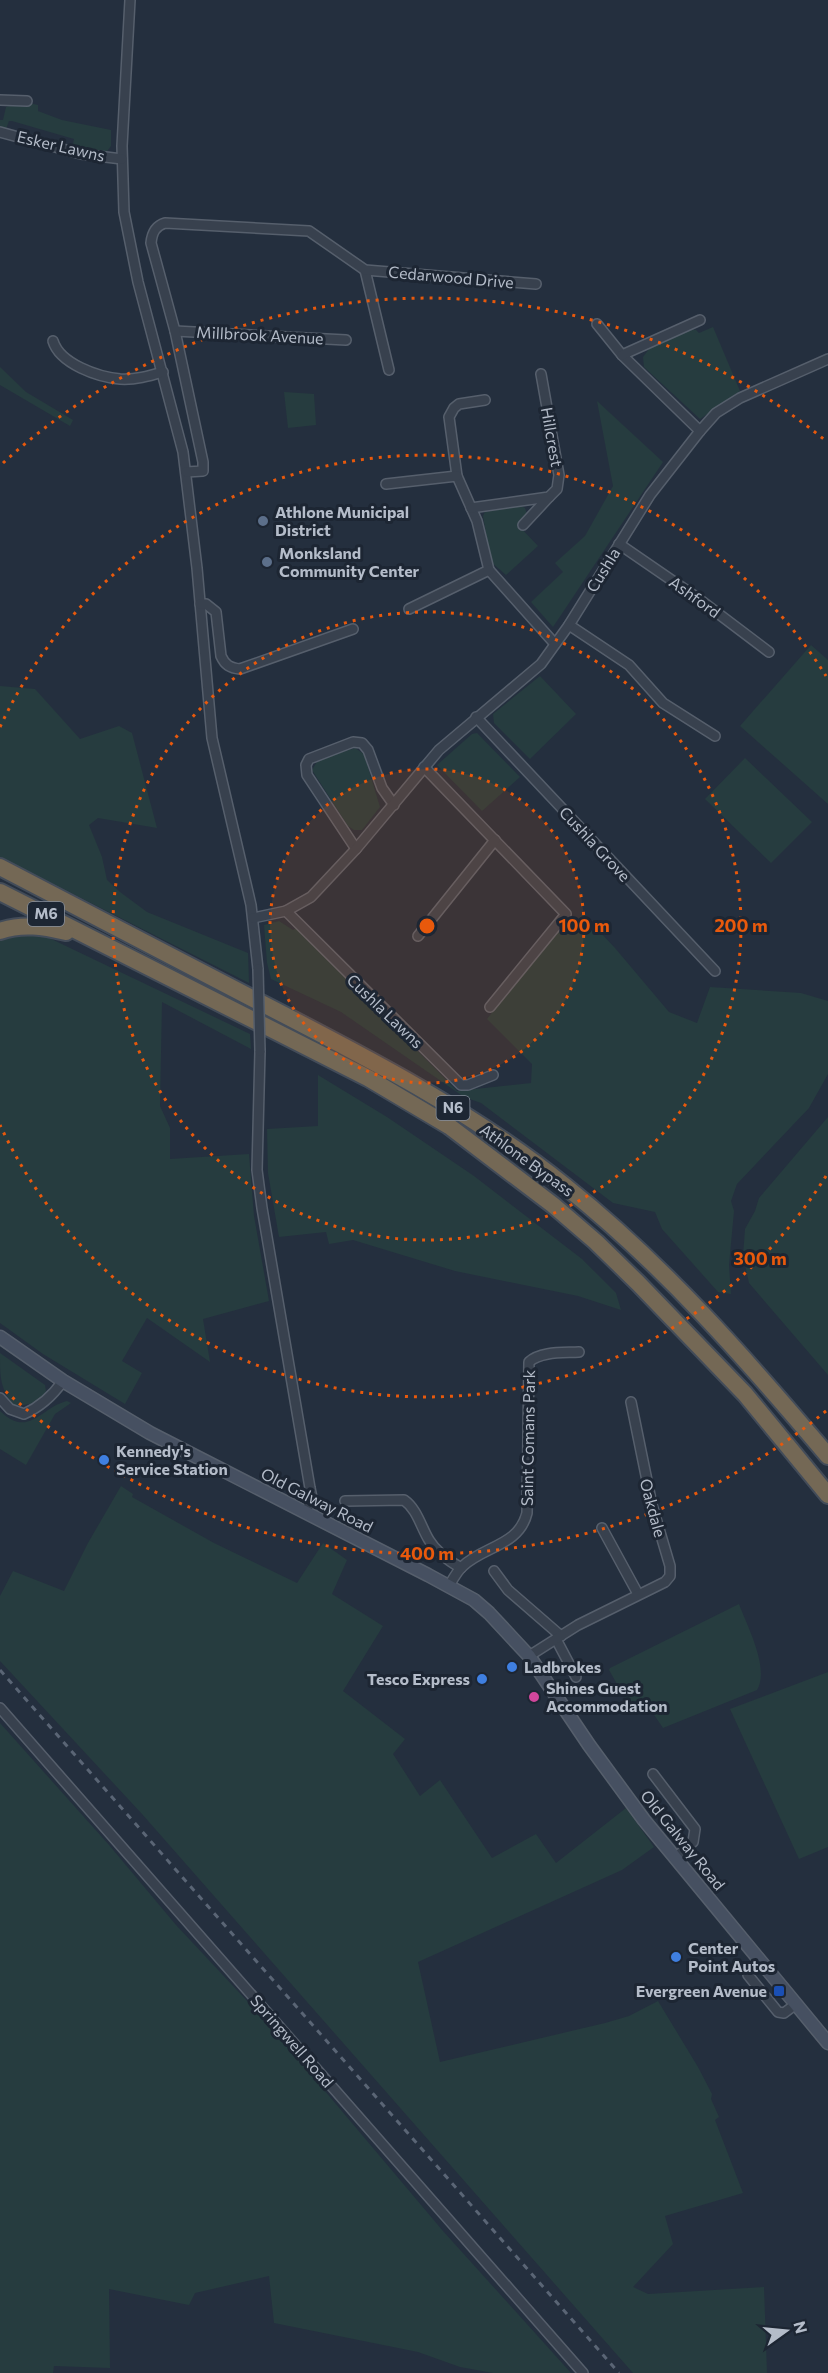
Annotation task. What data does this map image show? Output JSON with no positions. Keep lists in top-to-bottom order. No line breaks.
{"streets":{"highway":["M6","N6","Athlone Bypass"],"main road":["Old Galway Road"],"street":["Esker Lawns","Cedarwood Drive","Millbrook Avenue","Hillcrest","Cushla","Ashford","Cushla Grove","Cushla Lawns","Saint Comans Park","Oakdale","Springwell Road"]},"crossings":[["Cedarwood Drive","Millbrook Avenue"],["Cushla","Ashford"],["Cushla","Cushla Grove"],["Cushla","Cushla Lawns"],["M6","Athlone Bypass"],["Saint Comans Park","Old Galway Road"],["Old Galway Road","Oakdale"]],"places":{"other":["Athlone Municipal District","Monksland Community Center","Kennedy's Service Station","Ladbrokes","Tesco Express","Shines Guest Accommodation","Center Point Autos"],"transit":["Evergreen Avenue"]},"north":"right","rings":["100 m","200 m","300 m","400 m"]}
